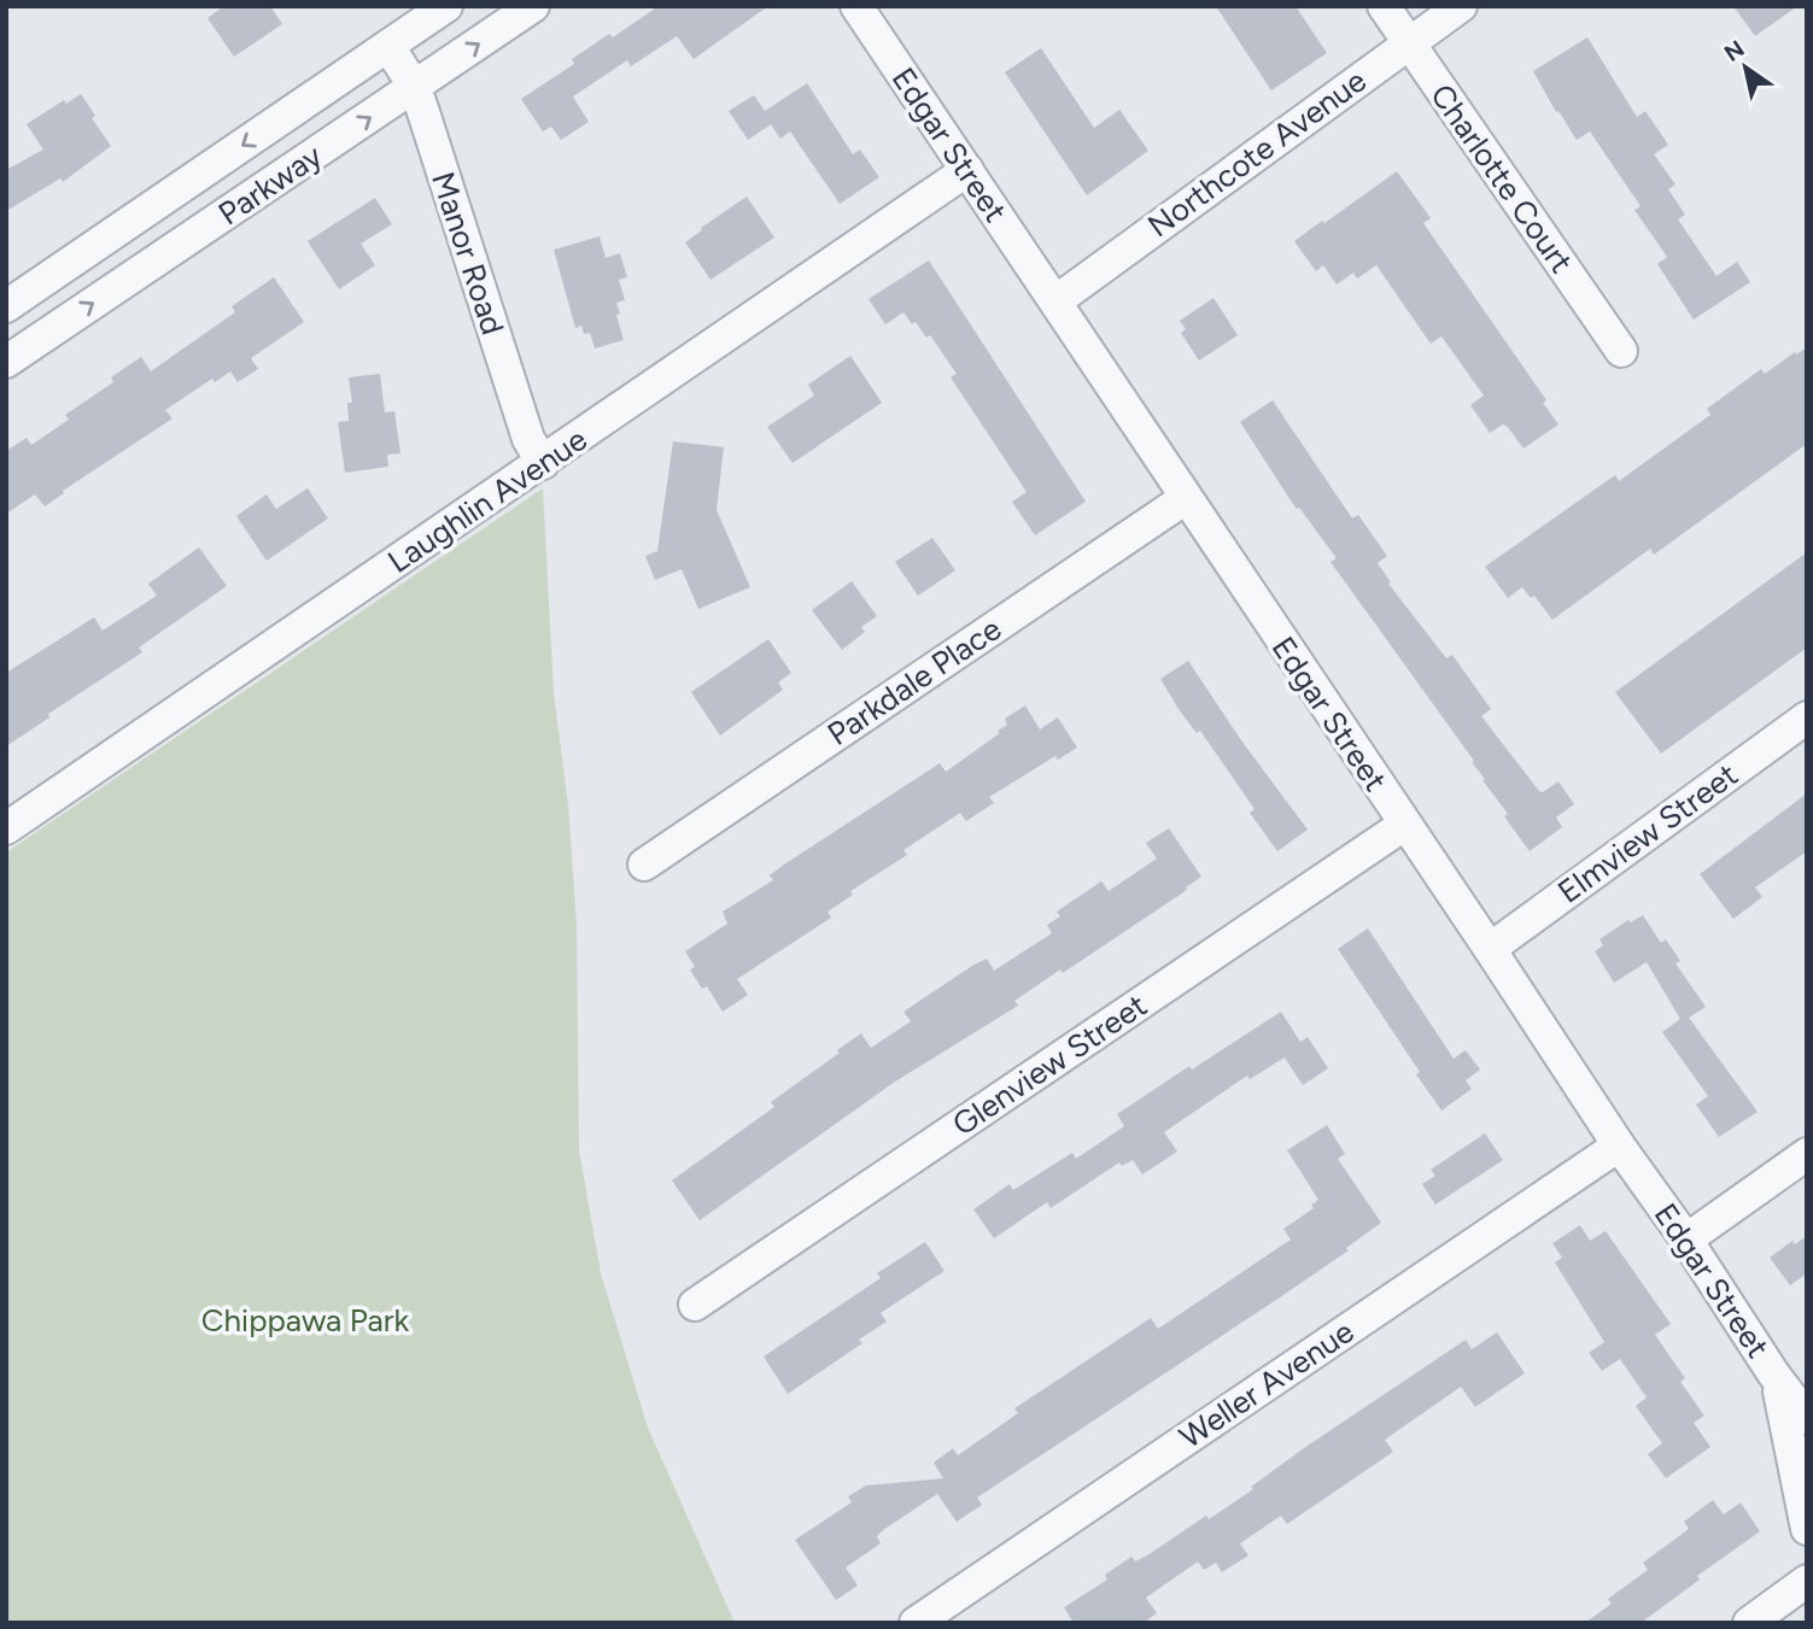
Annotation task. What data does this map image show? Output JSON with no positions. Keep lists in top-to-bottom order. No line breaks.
{"streets":{"street":["Edgar Street","Northcote Avenue","Charlotte Court","Parkway","Manor Road","Laughlin Avenue","Parkdale Place","Elmview Street","Glenview Street","Weller Avenue"]},"crossings":[["Edgar Street","Northcote Avenue"],["Edgar Street","Laughlin Avenue"],["Edgar Street","Parkdale Place"],["Edgar Street","Elmview Street"],["Edgar Street","Glenview Street"],["Edgar Street","Weller Avenue"],["Northcote Avenue","Charlotte Court"],["Parkway","Manor Road"],["Manor Road","Laughlin Avenue"]],"parks":["Chippawa Park"],"north":"top left"}
